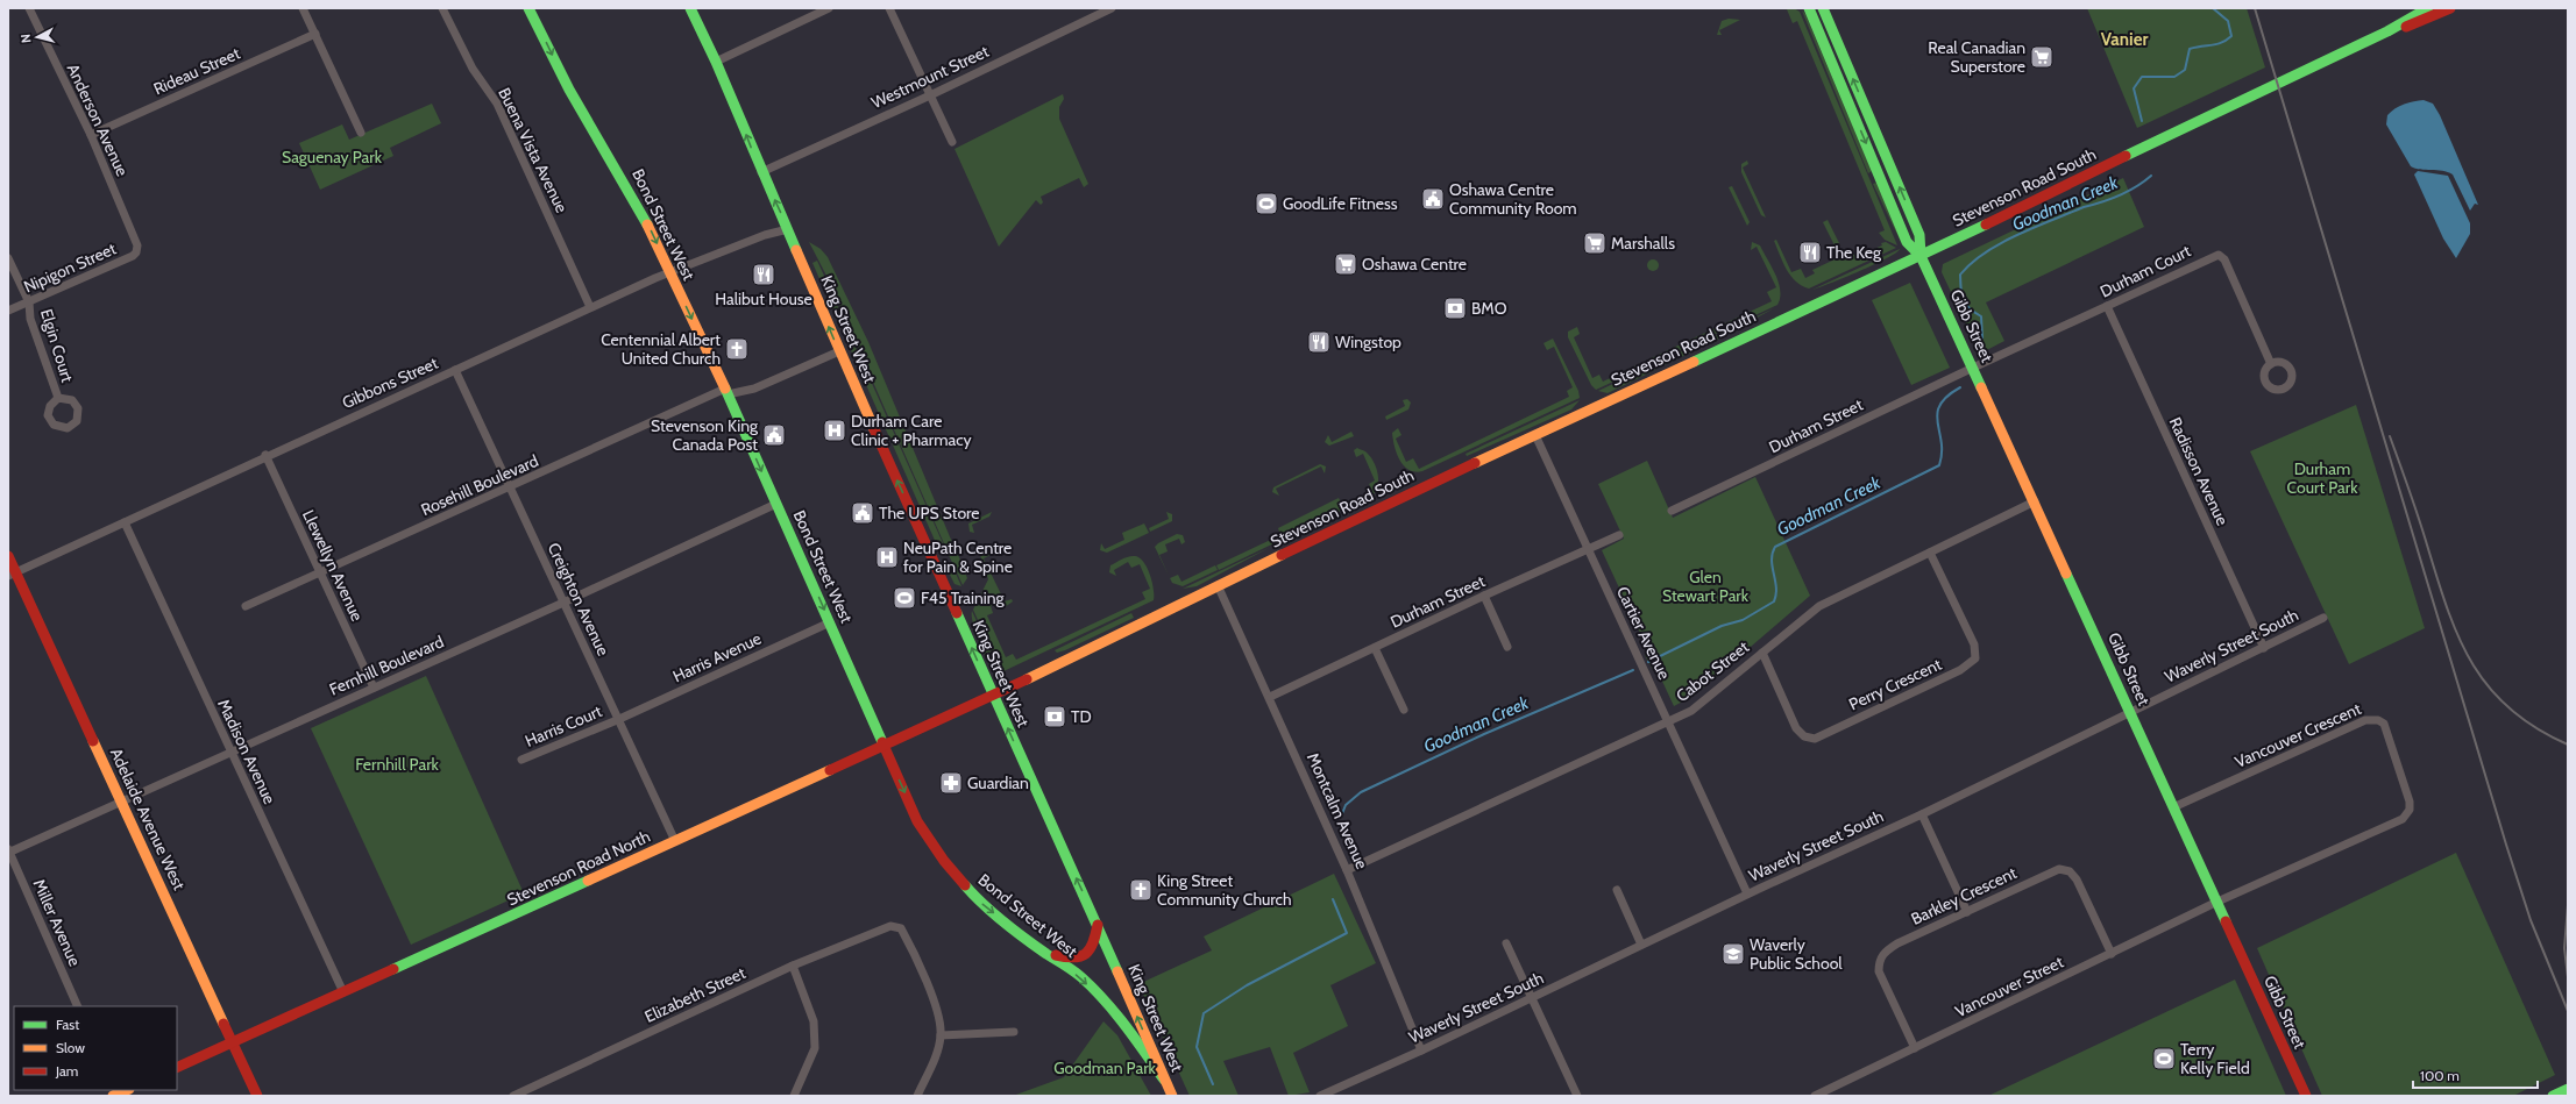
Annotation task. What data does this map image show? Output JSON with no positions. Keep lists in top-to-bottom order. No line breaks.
{"streets":{"main road":["Stevenson Road South","Bond Street West","Gibb Street","King Street West","Adelaide Avenue West","Stevenson Road North"],"street":["Rideau Street","Westmount Street","Anderson Avenue","Buena Vista Avenue","Nipigon Street","Durham Court","Elgin Court","Gibbons Street","Durham Street","Radisson Avenue","Rosehill Boulevard","Llewellyn Avenue","Creighton Avenue","Cartier Avenue","Waverly Street South","Harris Avenue","Fernhill Boulevard","Cabot Street","Perry Crescent","Harris Court","Vancouver Crescent","Madison Avenue","Montcalm Avenue","Barkley Crescent","Miller Avenue","Vancouver Street","Elizabeth Street"]},"crossings":[["Rideau Street","Anderson Avenue"],["Westmount Street","King Street West"],["Anderson Avenue","Nipigon Street"],["Buena Vista Avenue","Gibbons Street"],["Stevenson Road South","Gibb Street"],["Stevenson Road South","King Street West"],["Stevenson Road South","Cartier Avenue"],["Stevenson Road South","Montcalm Avenue"],["Stevenson Road South","Stevenson Road North"],["Bond Street West","King Street West"],["Bond Street West","Gibbons Street"],["Bond Street West","Rosehill Boulevard"],["Bond Street West","Harris Avenue"],["Bond Street West","Fernhill Boulevard"],["Bond Street West","Stevenson Road North"],["Nipigon Street","Elgin Court"],["Durham Court","Gibb Street"],["Durham Court","Durham Street"],["Durham Court","Radisson Avenue"],["Gibb Street","Durham Street"],["Gibb Street","Waverly Street South"],["Gibb Street","Cabot Street"],["Gibb Street","Vancouver Crescent"],["Gibb Street","Vancouver Street"],["King Street West","Gibbons Street"],["King Street West","Rosehill Boulevard"],["King Street West","Stevenson Road North"],["Gibbons Street","Llewellyn Avenue"],["Gibbons Street","Creighton Avenue"],["Gibbons Street","Madison Avenue"],["Gibbons Street","Adelaide Avenue West"],["Durham Street","Cartier Avenue"],["Durham Street","Montcalm Avenue"],["Radisson Avenue","Waverly Street South"],["Rosehill Boulevard","Llewellyn Avenue"],["Rosehill Boulevard","Creighton Avenue"],["Llewellyn Avenue","Fernhill Boulevard"],["Creighton Avenue","Harris Avenue"],["Creighton Avenue","Fernhill Boulevard"],["Creighton Avenue","Harris Court"],["Creighton Avenue","Stevenson Road North"],["Cartier Avenue","Waverly Street South"],["Cartier Avenue","Cabot Street"],["Waverly Street South","Montcalm Avenue"],["Harris Avenue","Harris Court"],["Fernhill Boulevard","Madison Avenue"],["Fernhill Boulevard","Adelaide Avenue West"],["Fernhill Boulevard","Miller Avenue"],["Cabot Street","Perry Crescent"],["Cabot Street","Montcalm Avenue"],["Vancouver Crescent","Vancouver Street"],["Madison Avenue","Stevenson Road North"],["Adelaide Avenue West","Stevenson Road North"],["Barkley Crescent","Vancouver Street"]],"one_way":["Bond Street West","King Street West"],"districts":["Vanier"],"water":["Goodman Creek"],"parks":["Saguenay Park","Durham Court Park","Glen Stewart Park","Fernhill Park","Goodman Park"],"places":{"supermarket":["Real Canadian Superstore","Marshalls","Oshawa Centre"],"public building":["Oshawa Centre Community Room","Stevenson King Canada Post","The UPS Store"],"sports":["GoodLife Fitness","F45 Training","Terry Kelly Field"],"restaurant":["The Keg","Halibut House","Wingstop"],"bank":["BMO","TD"],"church":["Centennial Albert United Church","King Street Community Church"],"hospital":["Durham Care Clinic + Pharmacy","NeuPath Centre for Pain & Spine"],"pharmacy":["Guardian"],"school or university":["Waverly Public School"]},"legend":["Fast","Slow","Jam"],"scale_bar":"100 m","north":"left"}
